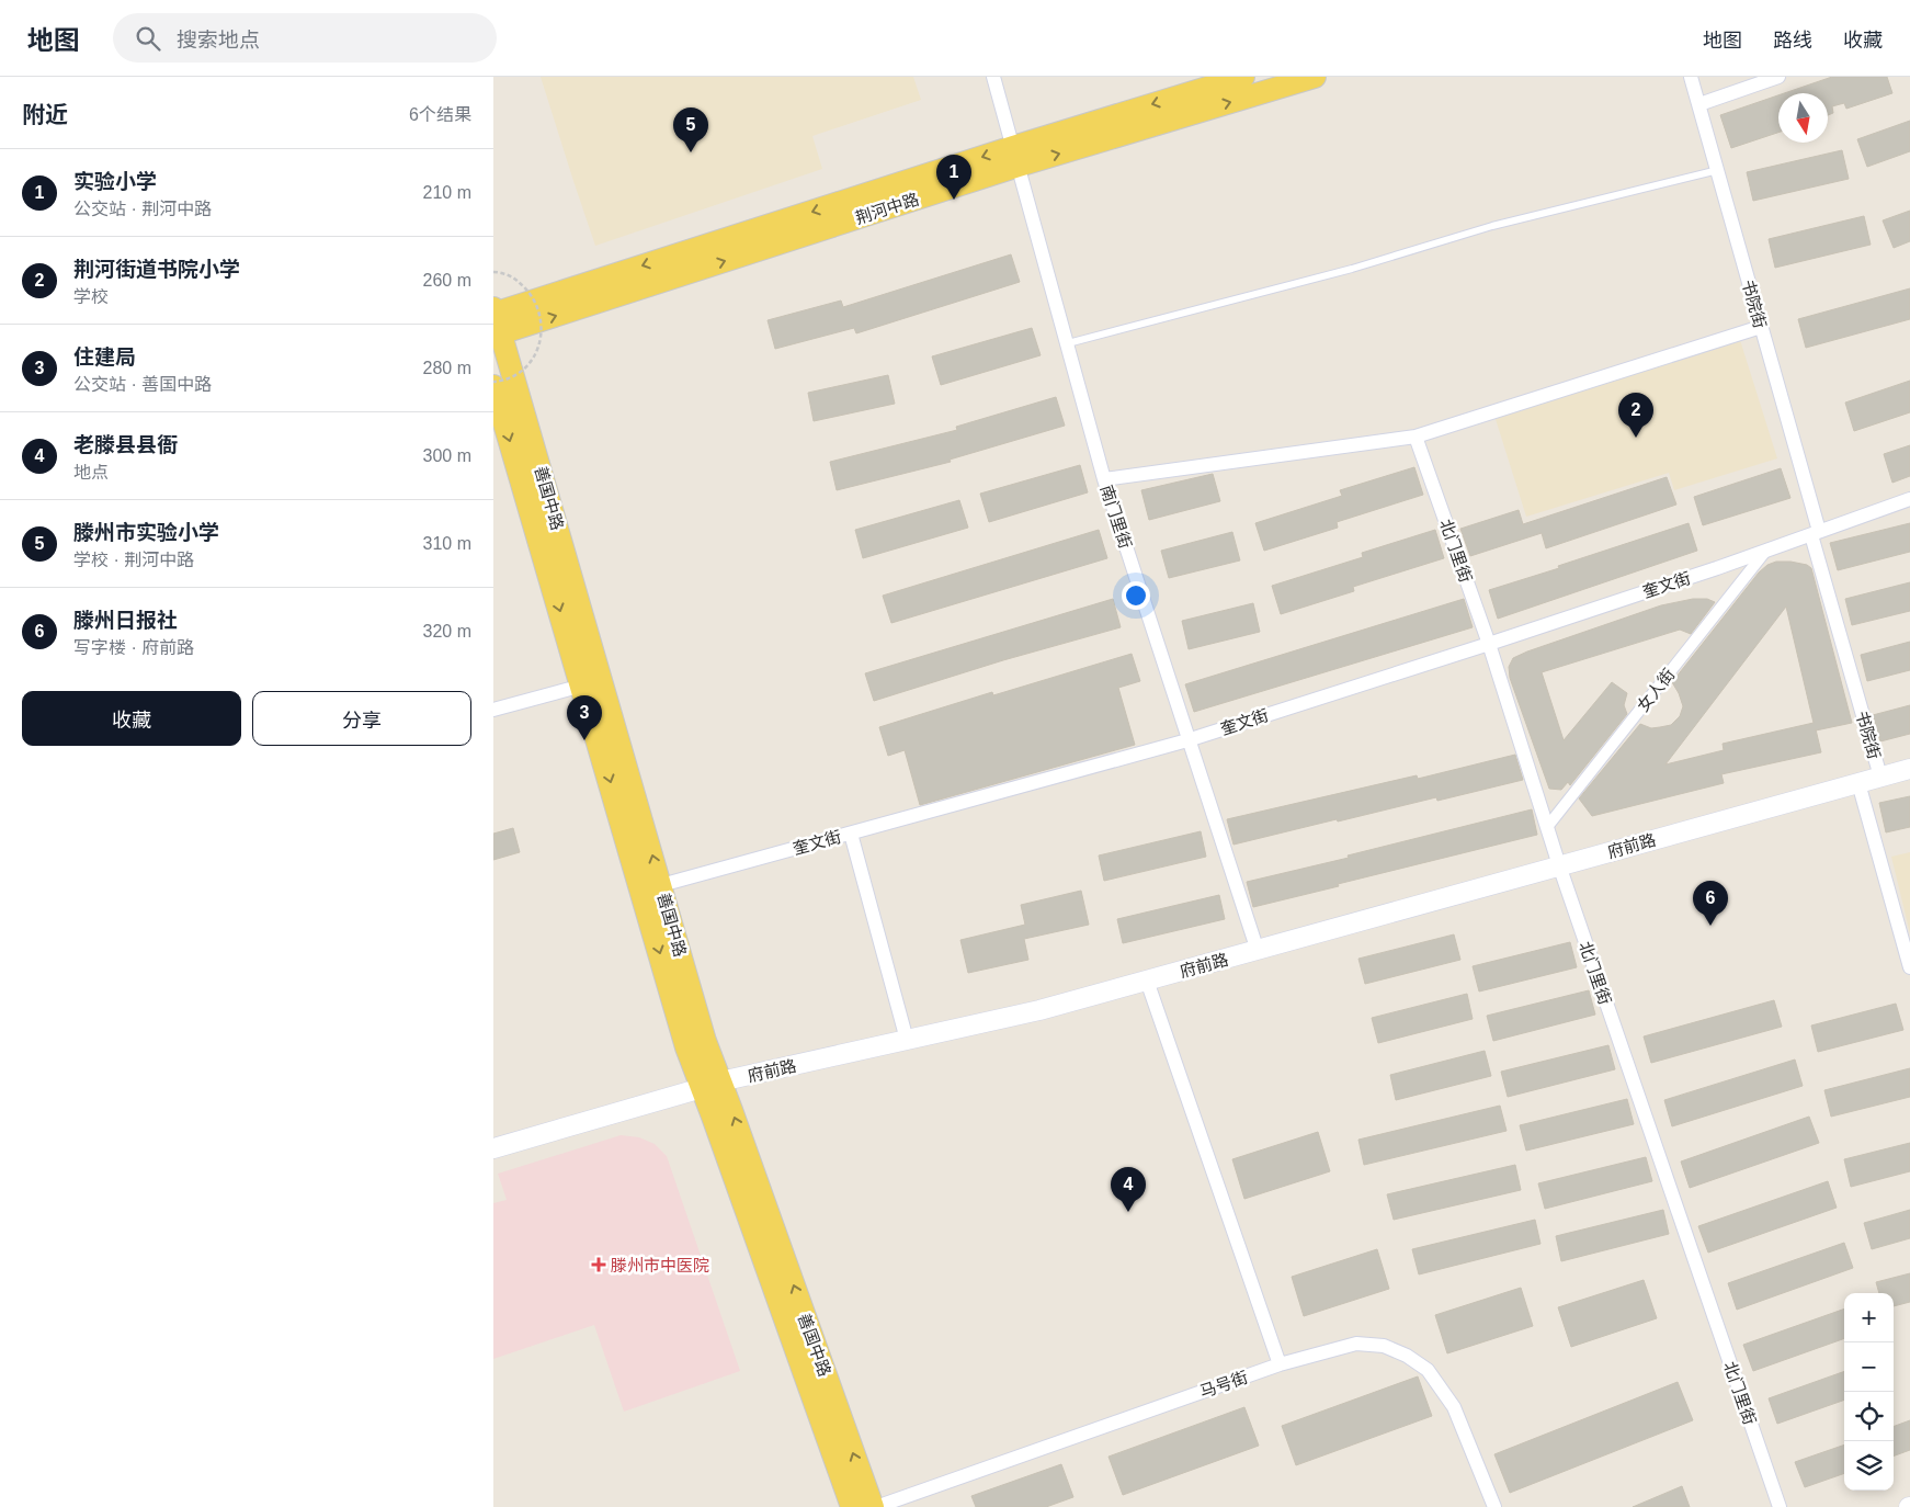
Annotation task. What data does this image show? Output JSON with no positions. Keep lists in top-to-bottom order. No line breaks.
{"streets":{"main road":["荆河中路","善国中路","府前路"],"street":["书院街","南门里街","北门里街","奎文街","女人街","马号街"]},"crossings":[["荆河中路","善国中路"],["荆河中路","南门里街"],["书院街","奎文街"],["书院街","府前路"],["善国中路","奎文街"],["善国中路","府前路"],["善国中路","马号街"],["南门里街","奎文街"],["南门里街","府前路"],["北门里街","奎文街"],["北门里街","女人街"],["北门里街","府前路"],["奎文街","女人街"]],"places":{"health":["滕州市中医院"]},"north":"bottom","page":{"header":"地图","search":"搜索地点","nav":["地图","路线","收藏"],"heading":["附近","6个结果"],"pins":["5","1","2","3","6","4"],"list":[{"mark":"1","name":"实验小学","note":"公交站 · 荆河中路","value":"210 m"},{"mark":"2","name":"荆河街道书院小学","note":"学校","value":"260 m"},{"mark":"3","name":"住建局","note":"公交站 · 善国中路","value":"280 m"},{"mark":"4","name":"老滕县县衙","note":"地点","value":"300 m"},{"mark":"5","name":"滕州市实验小学","note":"学校 · 荆河中路","value":"310 m"},{"mark":"6","name":"滕州日报社","note":"写字楼 · 府前路","value":"320 m"}],"buttons":["收藏","分享"],"map_buttons":["+","−"]}}
